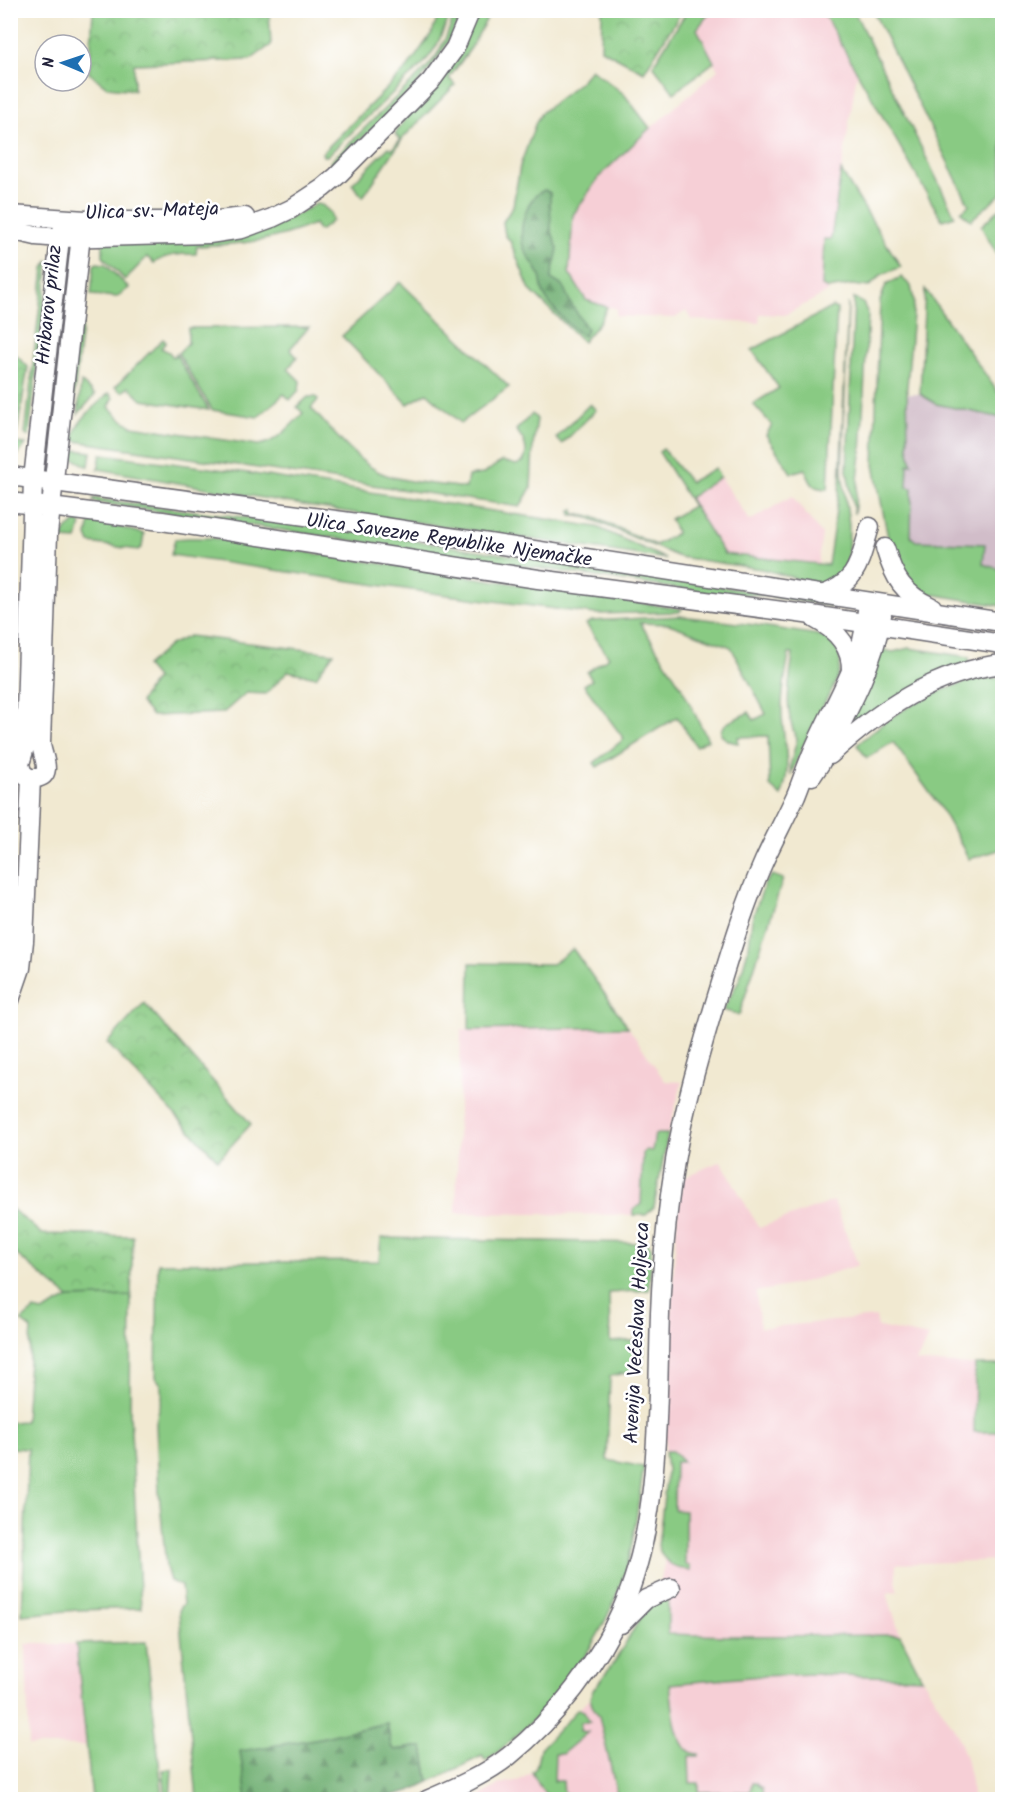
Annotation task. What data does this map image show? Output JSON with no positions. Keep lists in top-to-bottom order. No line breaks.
{"streets":{"street":["Ulica sv. Mateja","Hribarov prilaz","Ulica Savezne Republike Njemačke","Avenija Većeslava Holjevca"]},"crossings":[["Ulica sv. Mateja","Hribarov prilaz"],["Hribarov prilaz","Ulica Savezne Republike Njemačke"],["Ulica Savezne Republike Njemačke","Avenija Većeslava Holjevca"]],"north":"left"}
